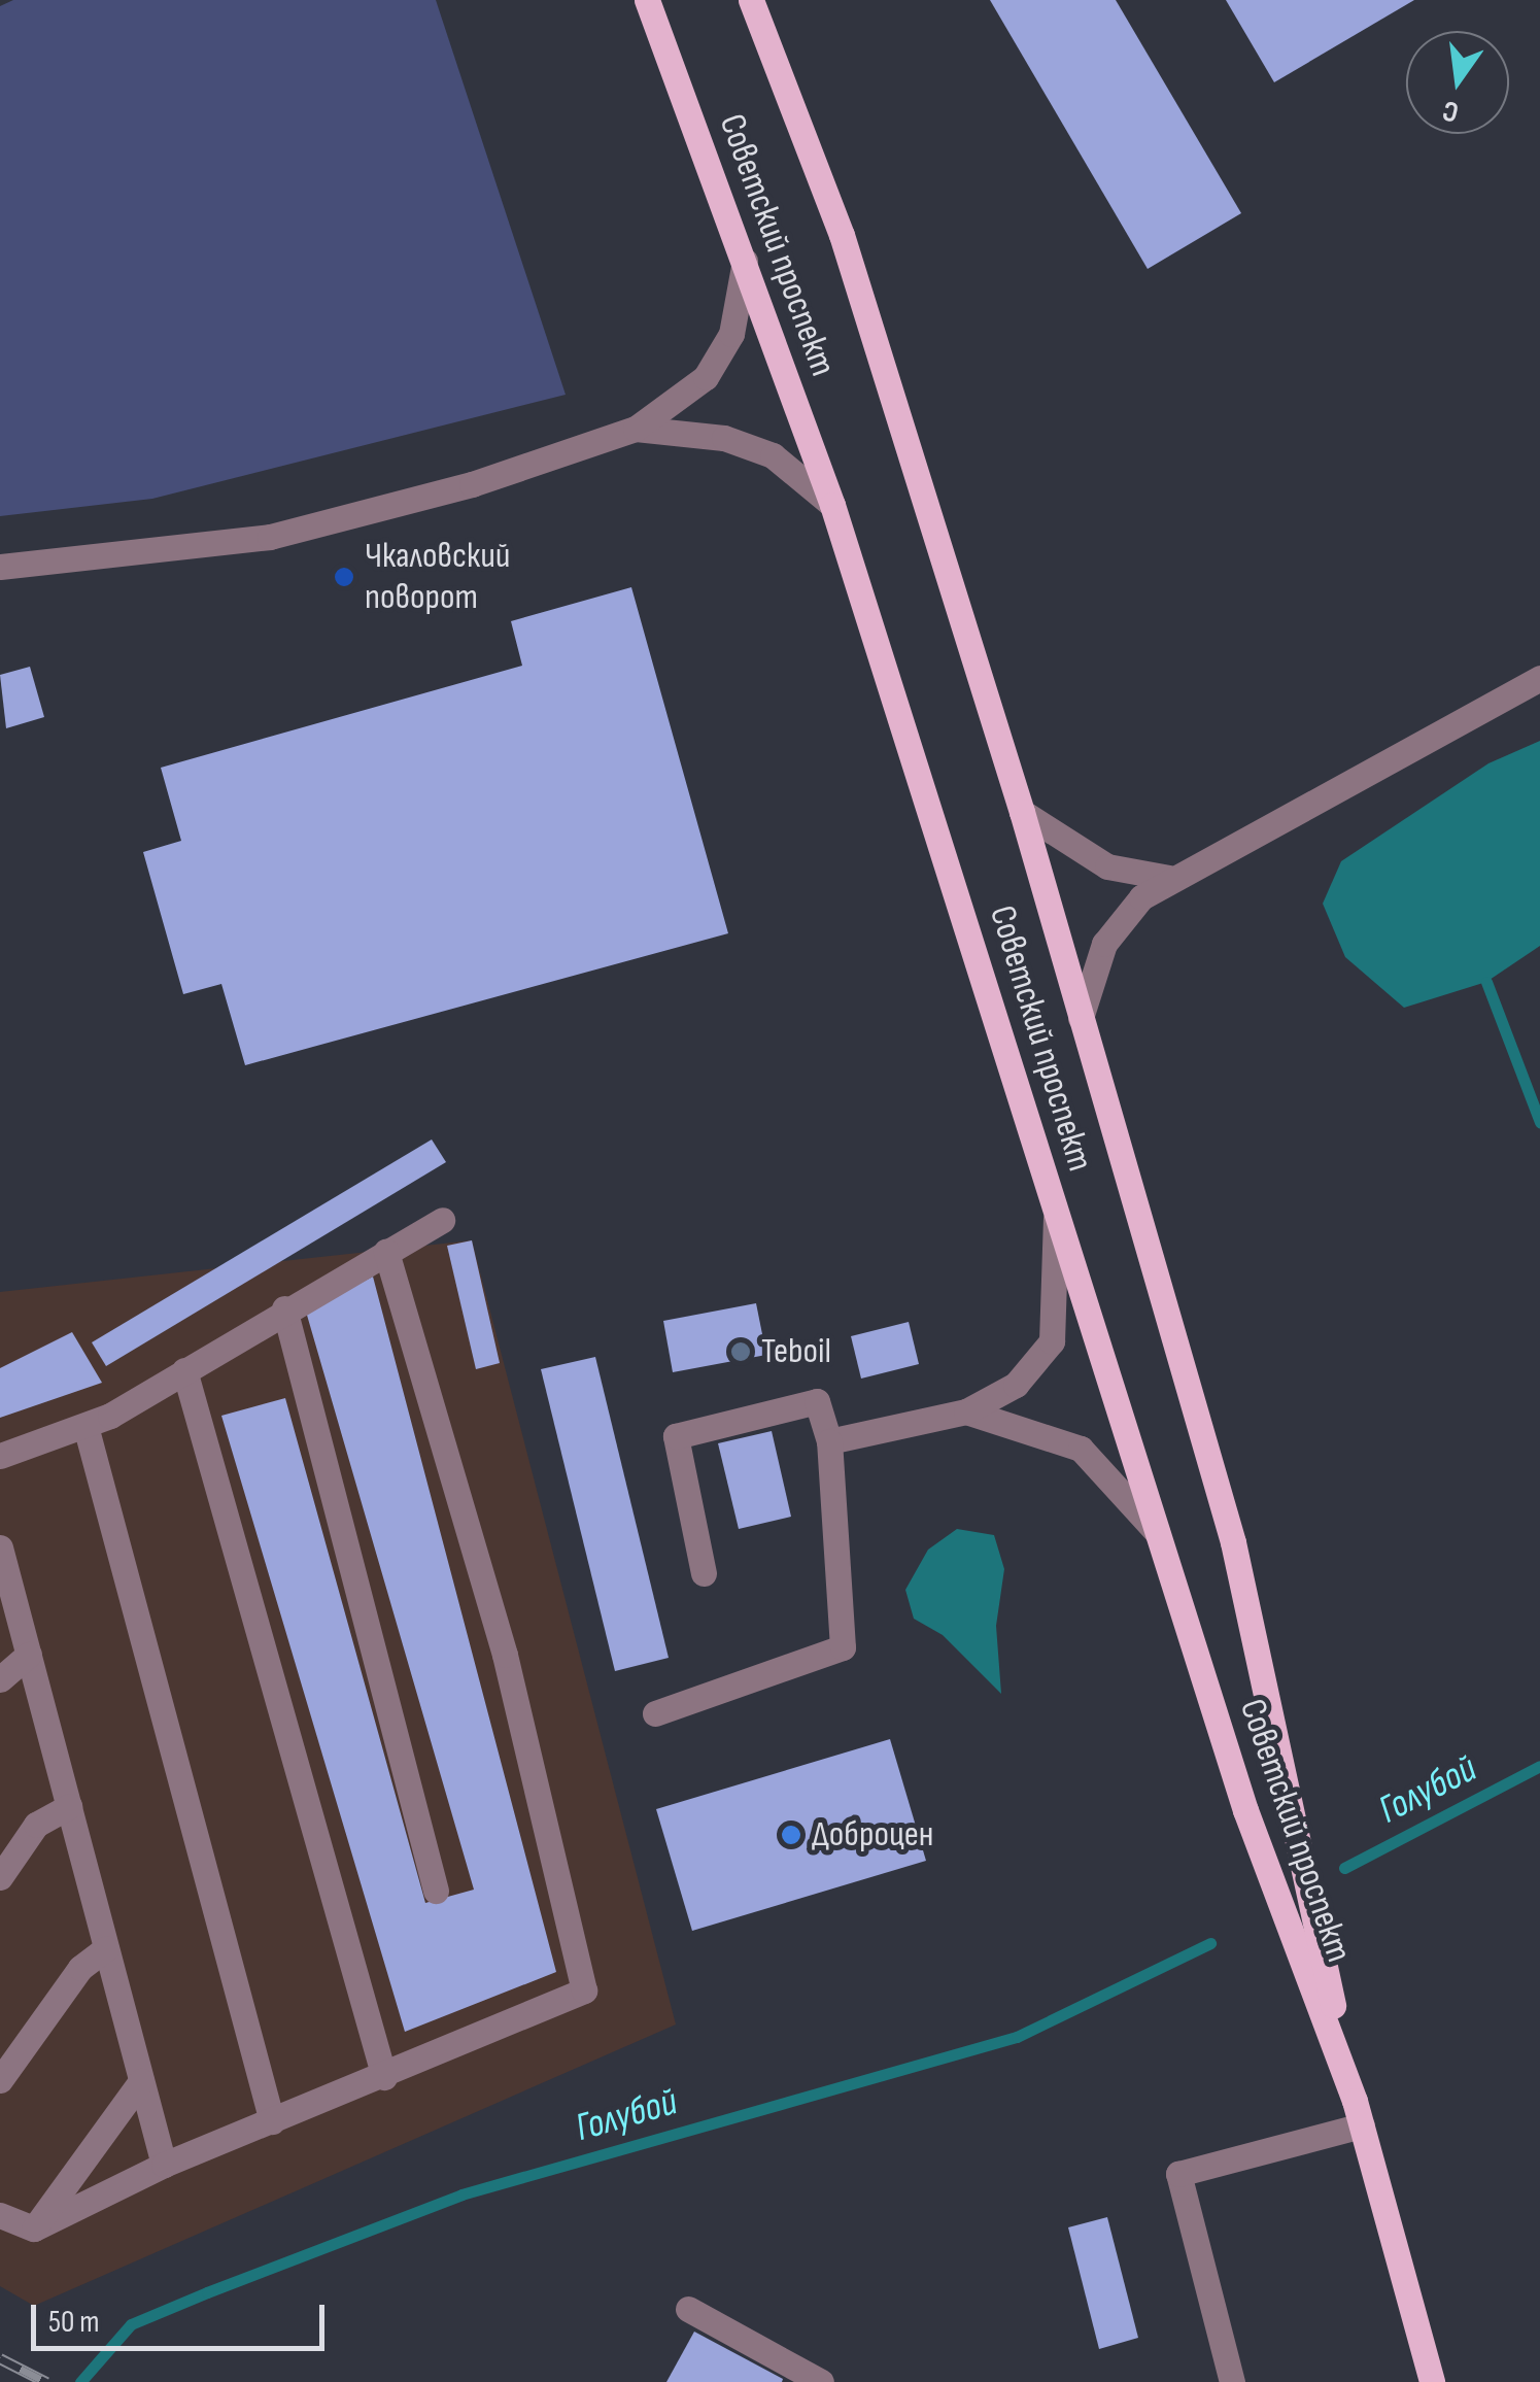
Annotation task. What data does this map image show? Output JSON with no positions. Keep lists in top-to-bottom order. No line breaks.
{"streets":{"main road":["Советский проспект"]},"water":["Голубой"],"places":["Чкаловский поворот","Teboil","Доброцен"],"scale_bar":"50 m","north":"bottom"}
